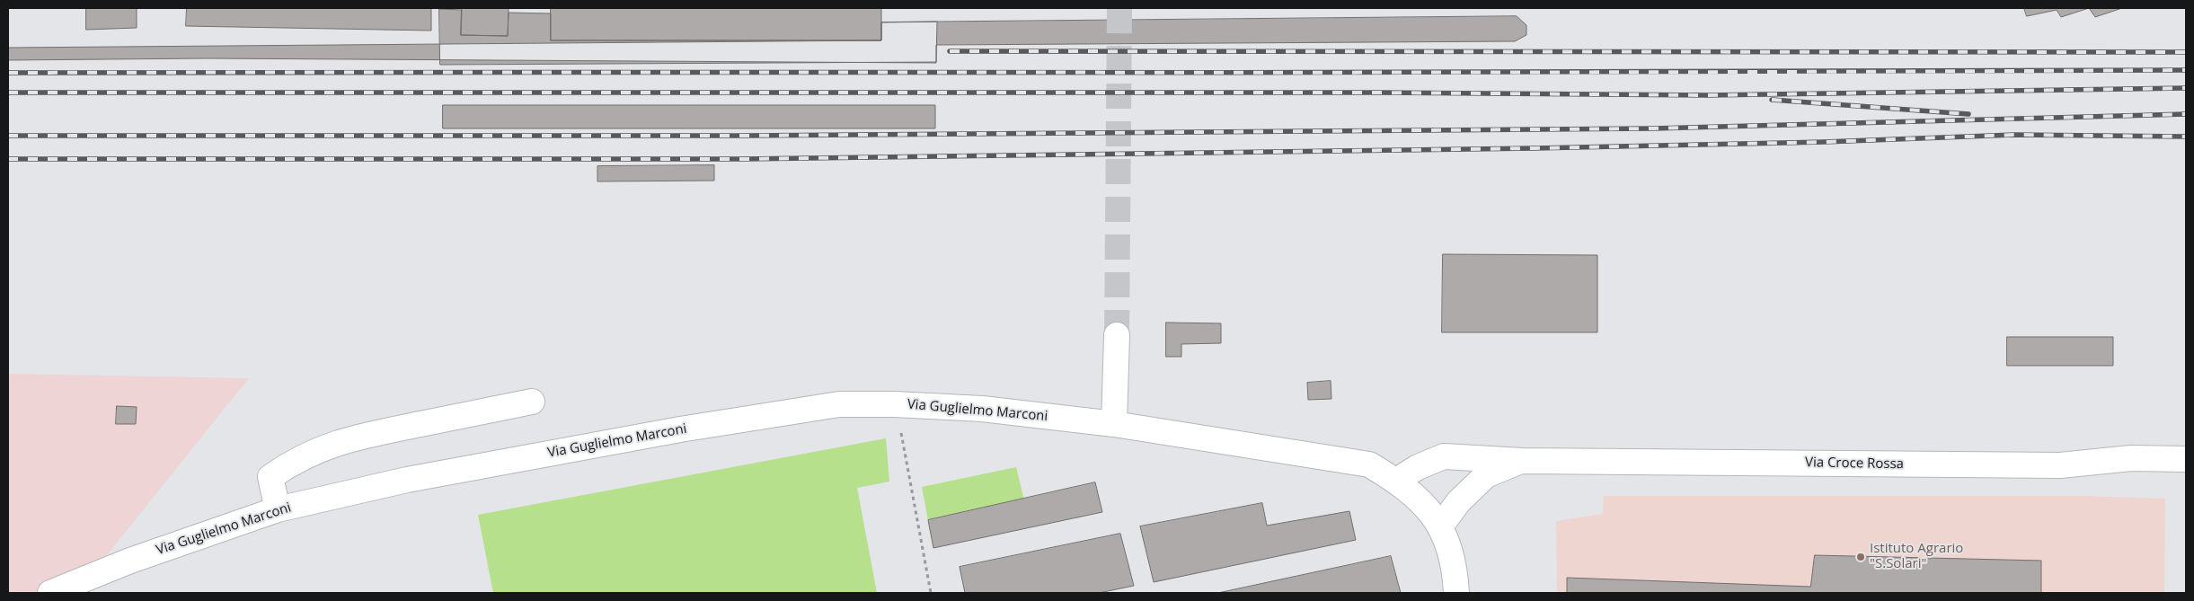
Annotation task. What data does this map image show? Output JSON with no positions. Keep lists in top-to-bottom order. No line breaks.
{"streets":{"street":["Via Guglielmo Marconi","Via Croce Rossa"]},"crossings":[["Via Guglielmo Marconi","Via Croce Rossa"]],"places":["Istituto Agrario \"S.Solari\""]}
